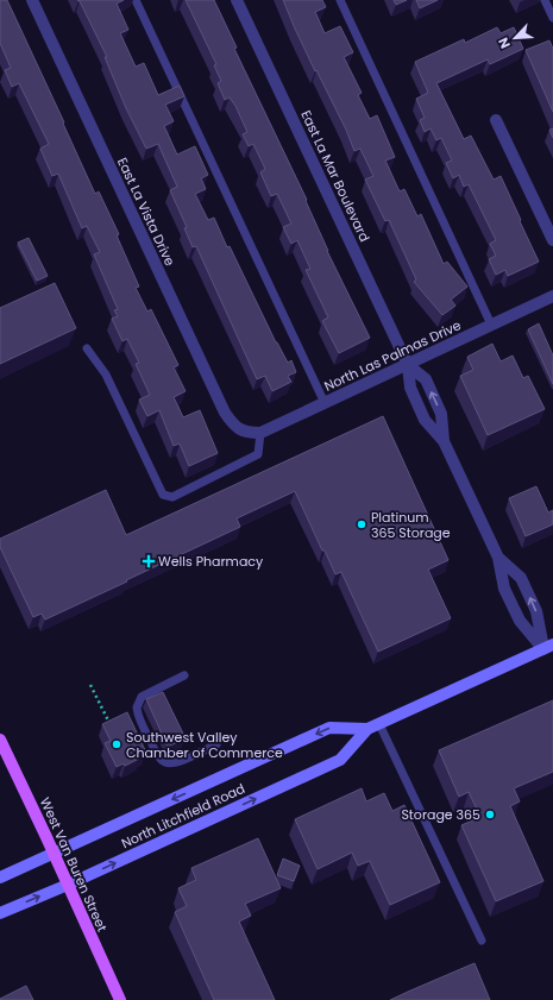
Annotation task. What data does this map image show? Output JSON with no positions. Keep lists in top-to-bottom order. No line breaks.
{"streets":{"main road":["North Litchfield Road","West Van Buren Street"],"street":["East La Mar Boulevard","East La Vista Drive","North Las Palmas Drive"]},"crossings":[["East La Mar Boulevard","North Las Palmas Drive"],["East La Mar Boulevard","North Litchfield Road"],["East La Vista Drive","North Las Palmas Drive"],["North Litchfield Road","West Van Buren Street"]],"places":{"other":["Platinum 365 Storage","Southwest Valley Chamber of Commerce","Storage 365"],"health":["Wells Pharmacy"]},"north":"bottom left"}
